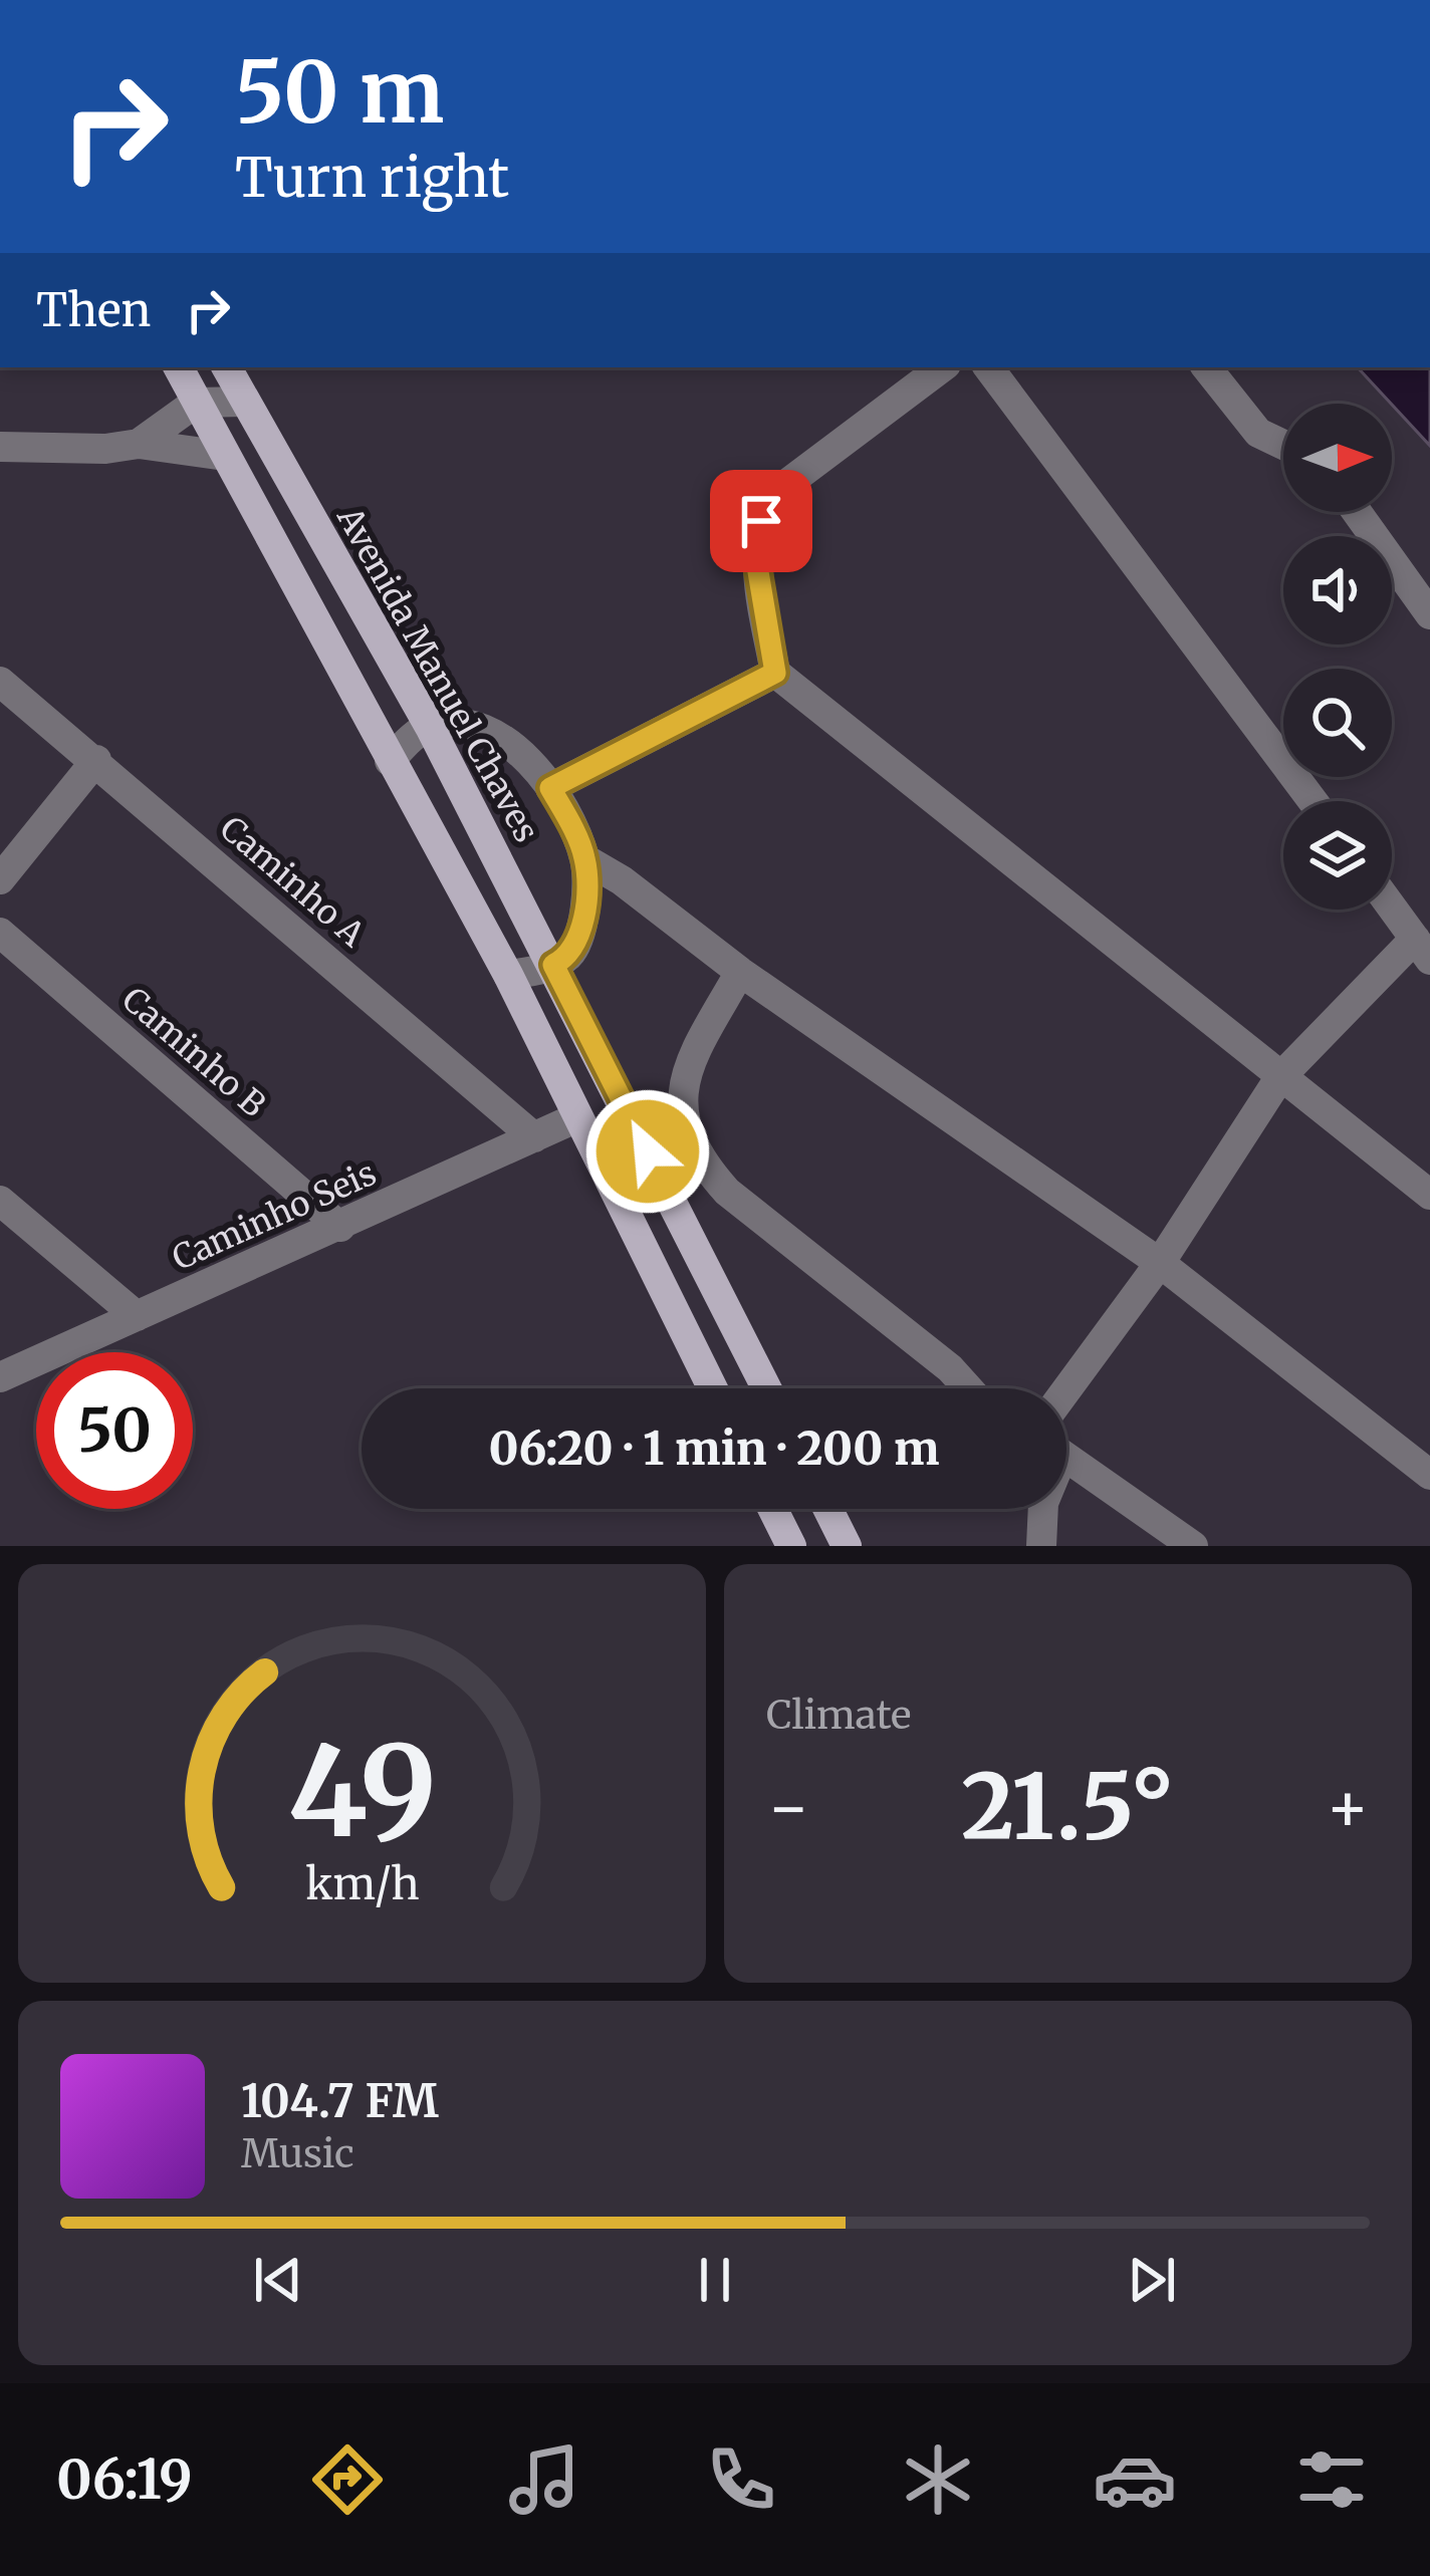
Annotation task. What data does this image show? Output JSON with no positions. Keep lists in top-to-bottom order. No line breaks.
{"streets":{"main road":["Avenida Manuel Chaves"],"street":["Caminho A","Caminho B","Caminho Seis"]},"crossings":[["Caminho A","Caminho Seis"],["Caminho B","Caminho Seis"]],"north":"right","page":{"turn":["50 m","Turn right"],"then":"Then","limit":"50","trip":"06:20 · 1 min · 200 m","tile":"Climate","heat":["−","21.5°","+"],"song":["104.7 FM","Music"],"tabs":"06:19","gauge":["49","km/h"]}}
